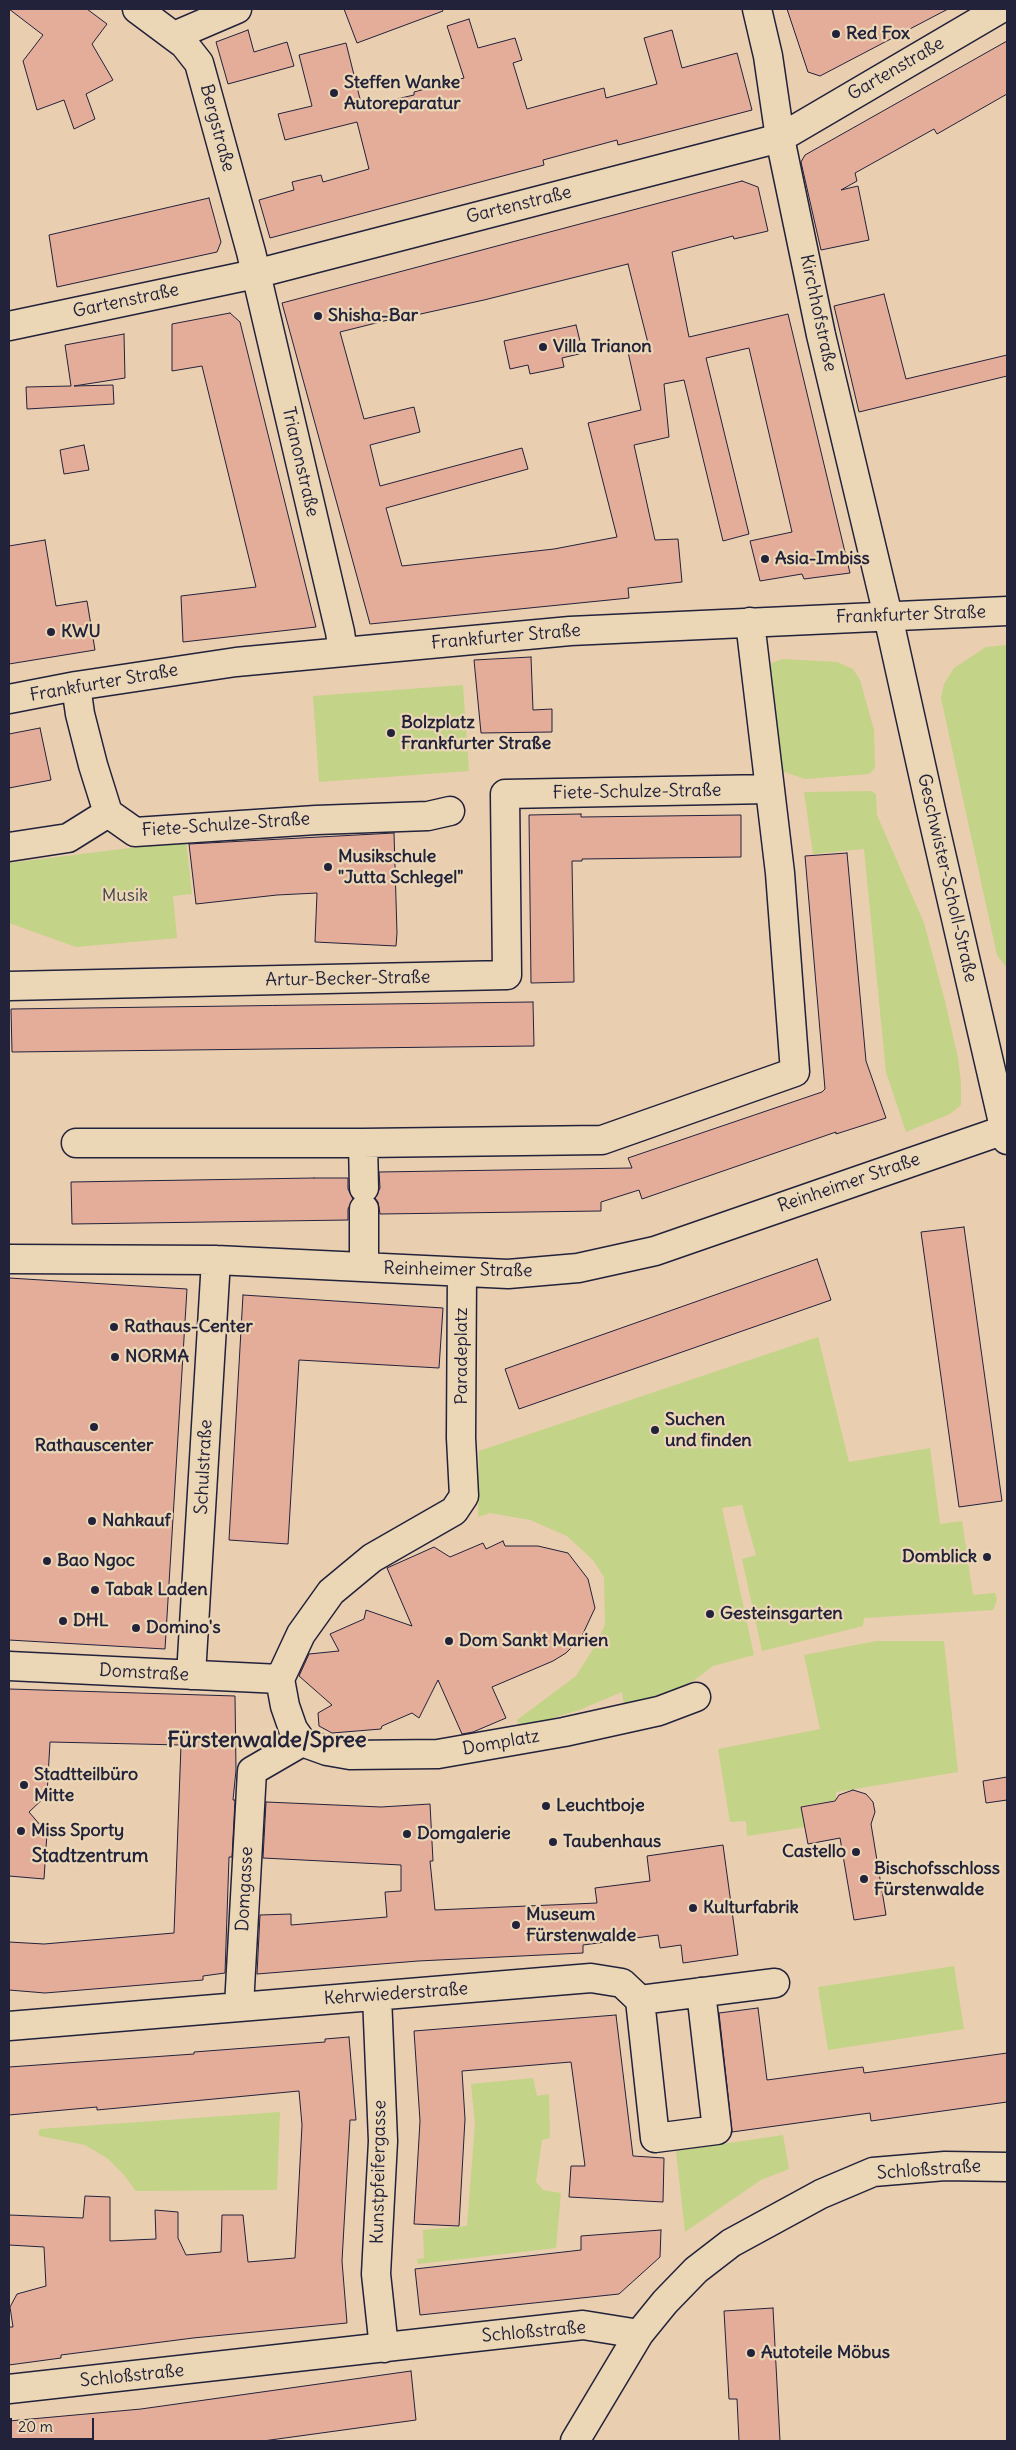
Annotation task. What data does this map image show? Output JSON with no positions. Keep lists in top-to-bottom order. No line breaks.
{"streets":{"street":["Gartenstraße","Bergstraße","Kirchhofstraße","Trianonstraße","Frankfurter Straße","Fiete-Schulze-Straße","Geschwister-Scholl-Straße","Artur-Becker-Straße","Reinheimer Straße","Paradeplatz","Schulstraße","Domstraße","Domplatz","Domgasse","Kehrwiederstraße","Schloßstraße","Kunstpfeifergasse"]},"crossings":[["Gartenstraße","Bergstraße"],["Gartenstraße","Kirchhofstraße"],["Gartenstraße","Trianonstraße"],["Bergstraße","Trianonstraße"],["Kirchhofstraße","Frankfurter Straße"],["Kirchhofstraße","Geschwister-Scholl-Straße"],["Trianonstraße","Frankfurter Straße"],["Frankfurter Straße","Geschwister-Scholl-Straße"],["Fiete-Schulze-Straße","Artur-Becker-Straße"],["Geschwister-Scholl-Straße","Reinheimer Straße"],["Reinheimer Straße","Paradeplatz"],["Reinheimer Straße","Schulstraße"],["Paradeplatz","Domstraße"],["Schulstraße","Domstraße"],["Domplatz","Domgasse"],["Domgasse","Kehrwiederstraße"],["Kehrwiederstraße","Kunstpfeifergasse"],["Schloßstraße","Kunstpfeifergasse"]],"districts":["Fürstenwalde/Spree","Stadtzentrum"],"parks":["Musik"],"places":["Red Fox","Steffen Wanke Autoreparatur","Shisha-Bar","Villa Trianon","Asia-Imbiss","KWU","Bolzplatz Frankfurter Straße","Musikschule \"Jutta Schlegel\"","Rathaus-Center","NORMA","Rathauscenter","Suchen und finden","Nahkauf","Domblick","Bao Ngoc","Tabak Laden","Gesteinsgarten","DHL","Domino's","Dom Sankt Marien","Stadtteilbüro Mitte","Leuchtboje","Miss Sporty","Domgalerie","Taubenhaus","Castello","Bischofsschloss Fürstenwalde","Kulturfabrik","Museum Fürstenwalde","Autoteile Möbus"],"scale_bar":"20 m"}
